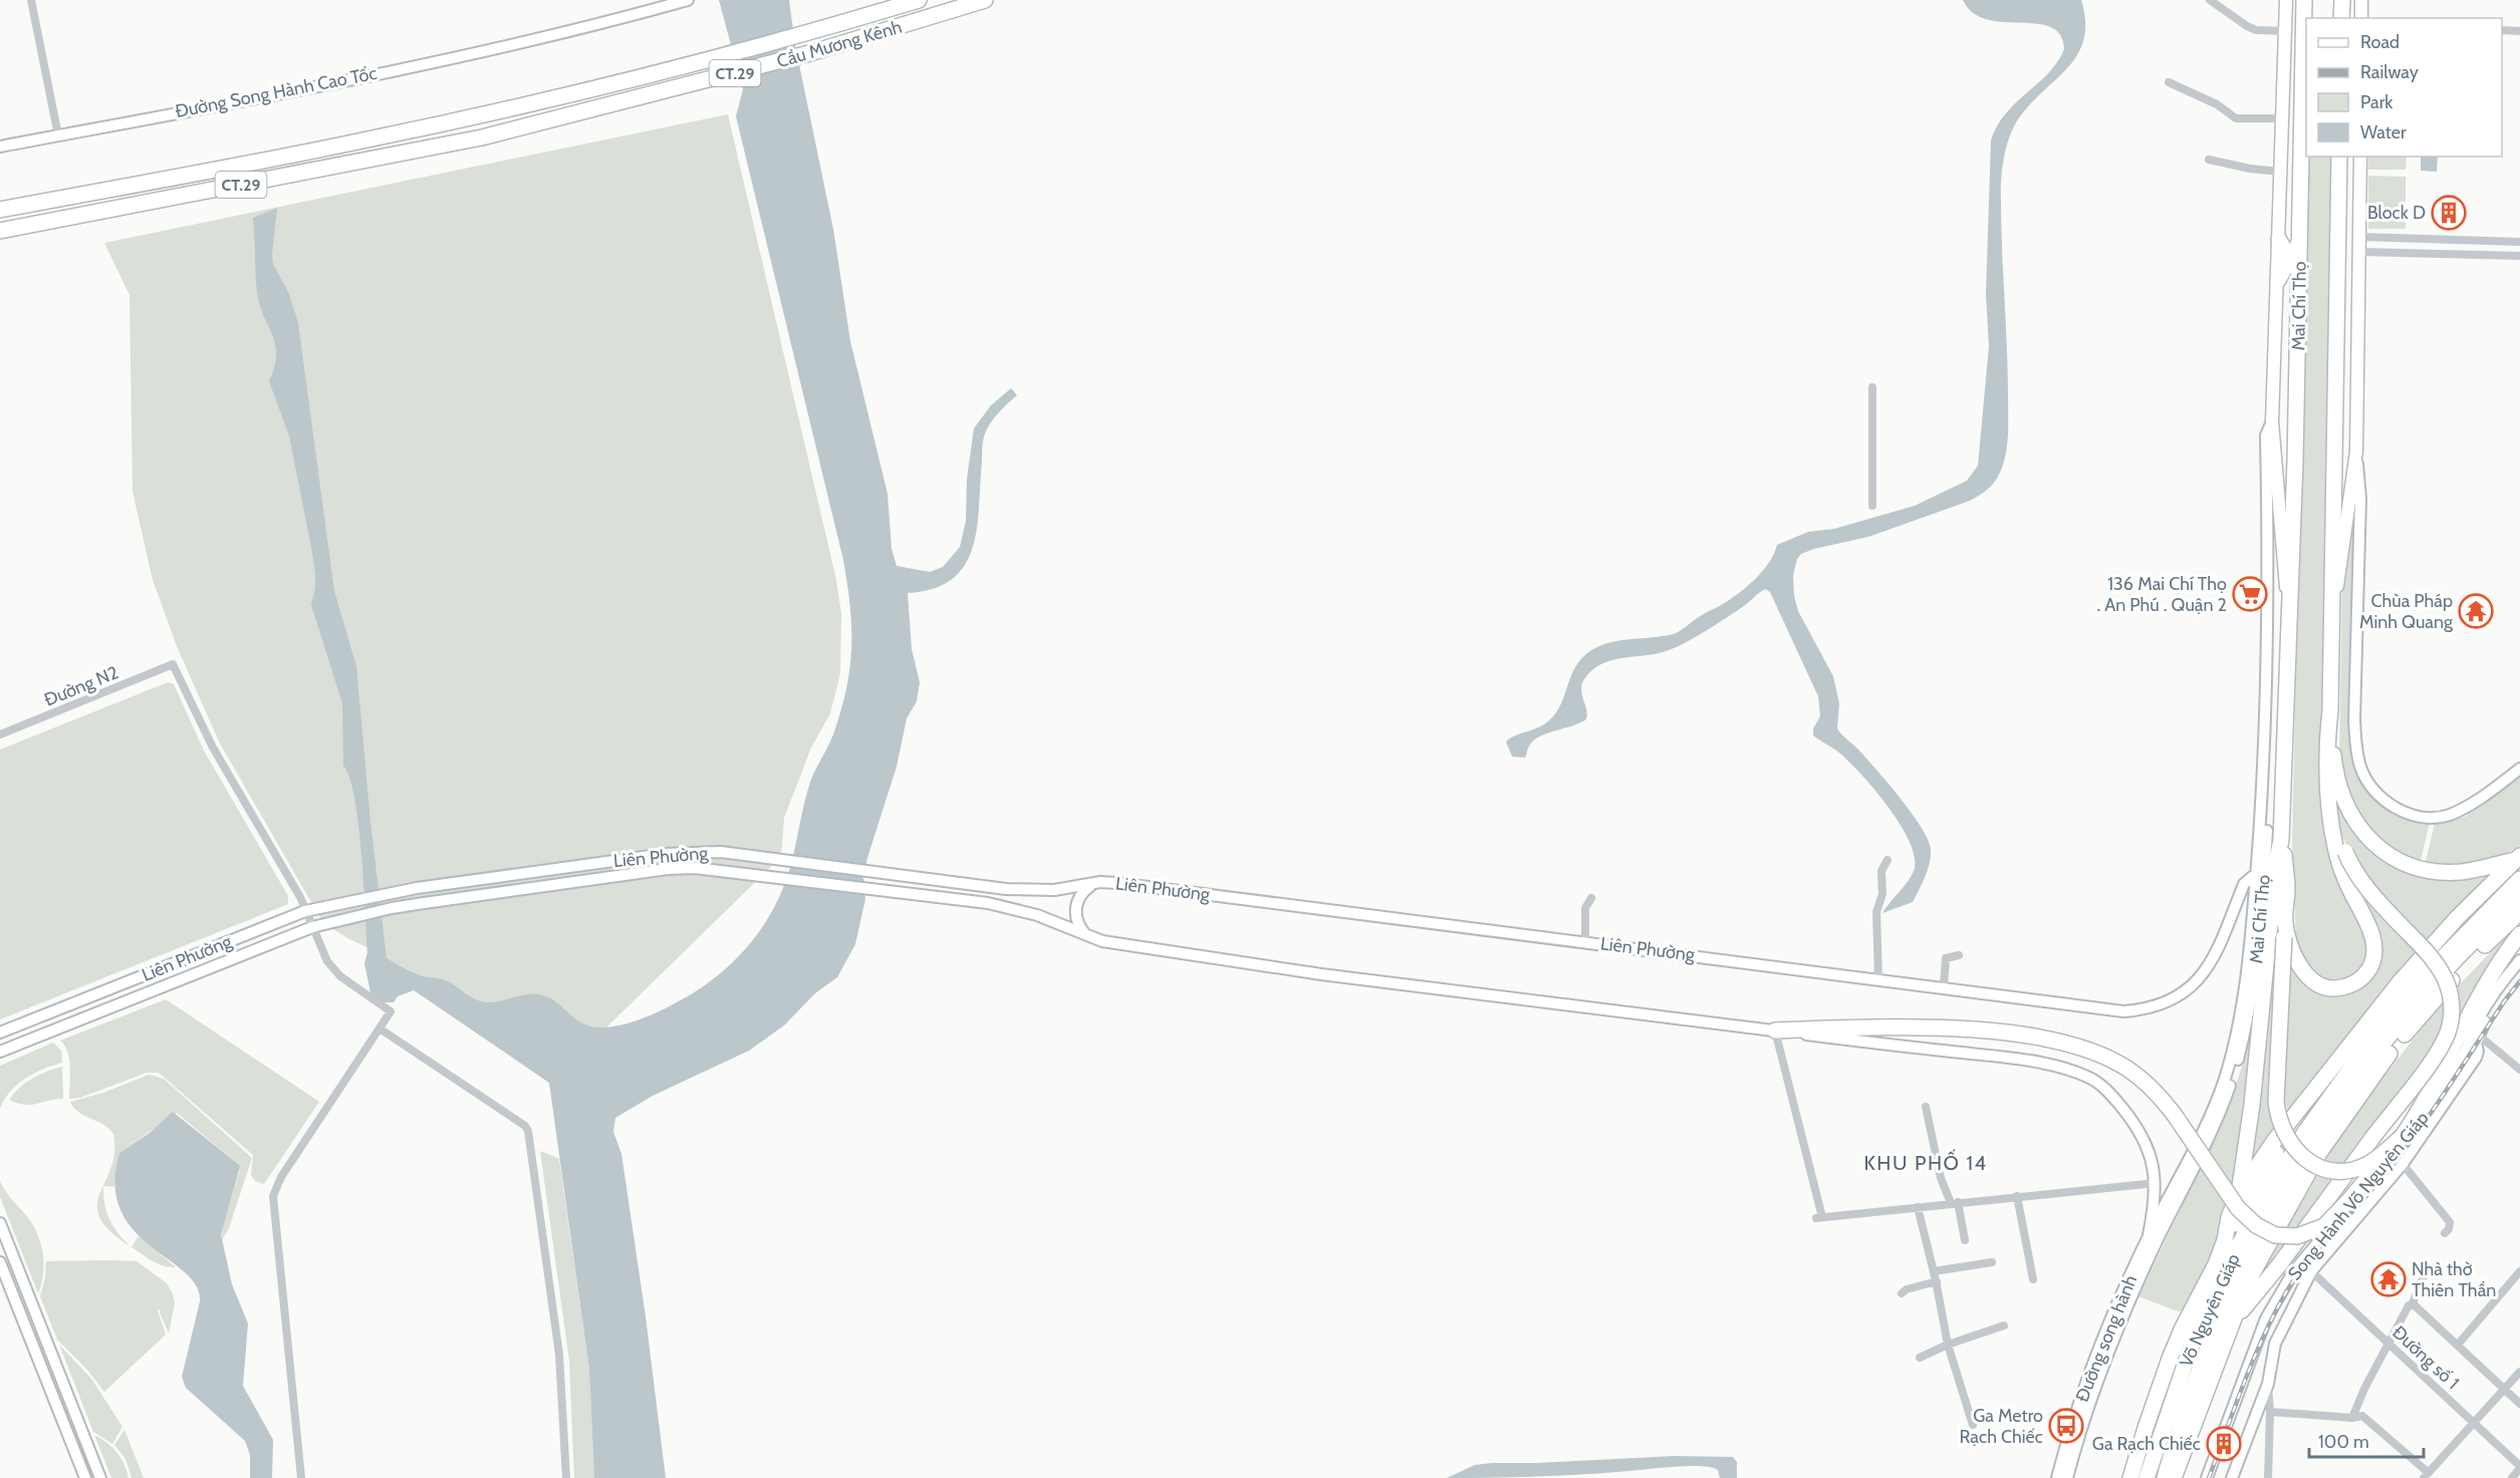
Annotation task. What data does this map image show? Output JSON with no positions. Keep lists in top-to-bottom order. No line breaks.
{"streets":{"highway":["Cầu Mương Kênh","CT.29","Mai Chí Thọ","Võ Nguyên Giáp"],"street":["Đường Song Hành Cao Tốc","Đường N2","Liên Phường","Song Hành Võ Nguyên Giáp","Đường song hành","Đường số 1"]},"crossings":[["Mai Chí Thọ","Liên Phường"],["Mai Chí Thọ","Võ Nguyên Giáp"],["Mai Chí Thọ","Đường song hành"],["Đường N2","Liên Phường"],["Liên Phường","Đường song hành"],["Song Hành Võ Nguyên Giáp","Đường số 1"]],"districts":["KHU PHỐ 14"],"places":{"building":["Block D","Ga Rạch Chiếc"],"supermarket":["136 Mai Chí Thọ . An Phú . Quận 2"],"temple":["Chùa Pháp Minh Quang","Nhà thờ Thiên Thần"],"bus stop":["Ga Metro Rạch Chiếc"]},"legend":["Road","Railway","Park","Water"],"scale_bar":"100 m"}
